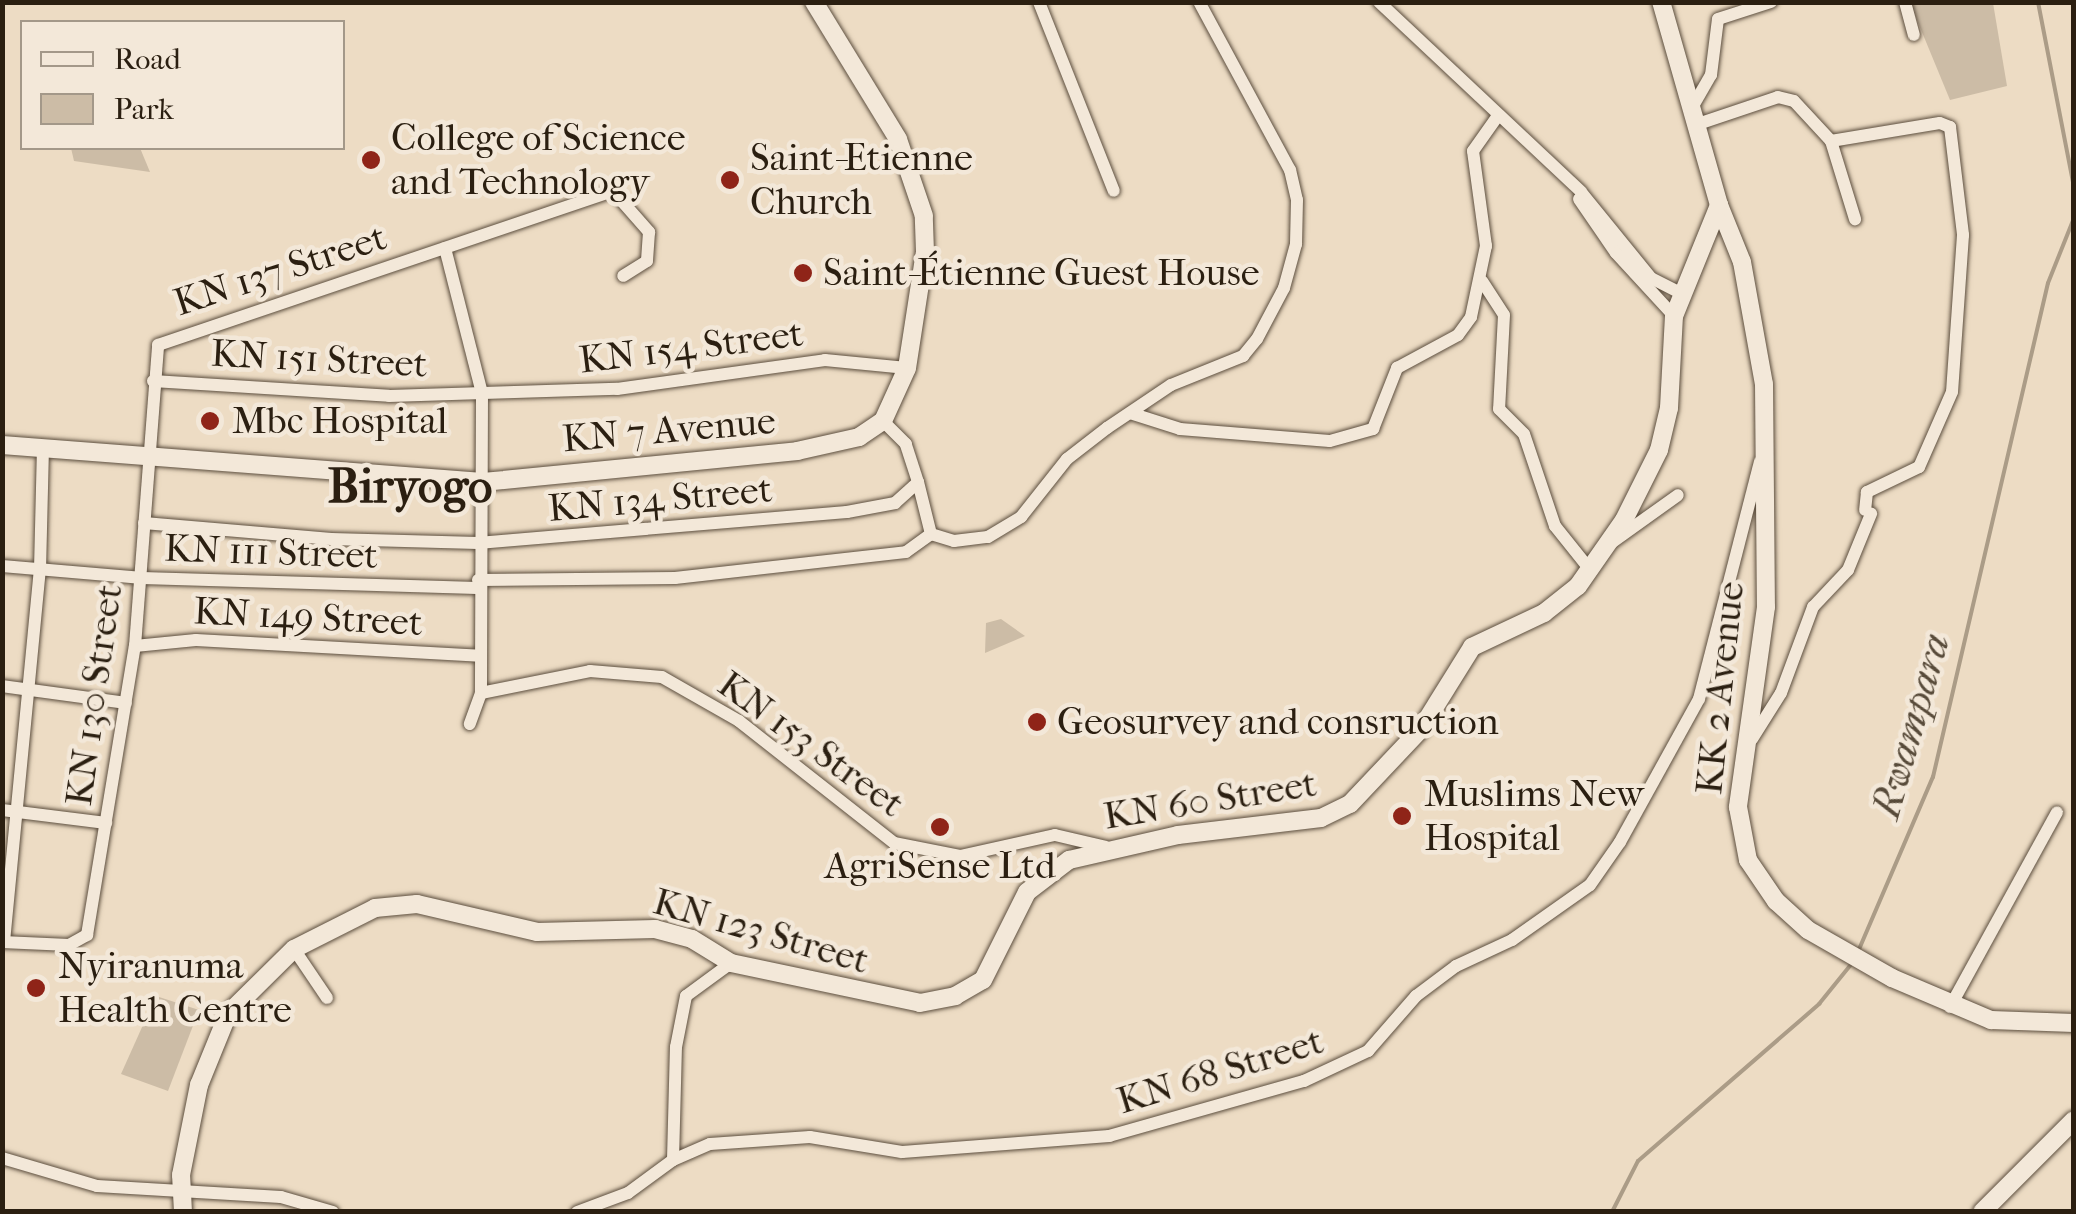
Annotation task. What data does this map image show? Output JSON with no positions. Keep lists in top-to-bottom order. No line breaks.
{"streets":{"main road":["KN 7 Avenue","KK 2 Avenue","KN 60 Street","KN 123 Street"],"street":["KN 137 Street","KN 154 Street","KN 151 Street","KN 134 Street","KN 111 Street","KN 149 Street","KN 130 Street","KN 153 Street","KN 68 Street"]},"crossings":[["KN 137 Street","KN 151 Street"],["KN 137 Street","KN 7 Avenue"],["KN 137 Street","KN 130 Street"],["KN 154 Street","KN 151 Street"],["KN 7 Avenue","KN 130 Street"],["KN 134 Street","KN 130 Street"],["KN 111 Street","KN 130 Street"],["KN 149 Street","KN 130 Street"],["KK 2 Avenue","KN 68 Street"],["KN 153 Street","KN 60 Street"],["KN 60 Street","KN 123 Street"]],"districts":["Biryogo"],"water":["Rwampara"],"places":["College of Science and Technology","Saint-Etienne Church","Saint-Étienne Guest House","Mbc Hospital","Geosurvey and consruction","Muslims New Hospital","AgriSense Ltd","Nyiranuma Health Centre"],"legend":["Road","Park"]}
